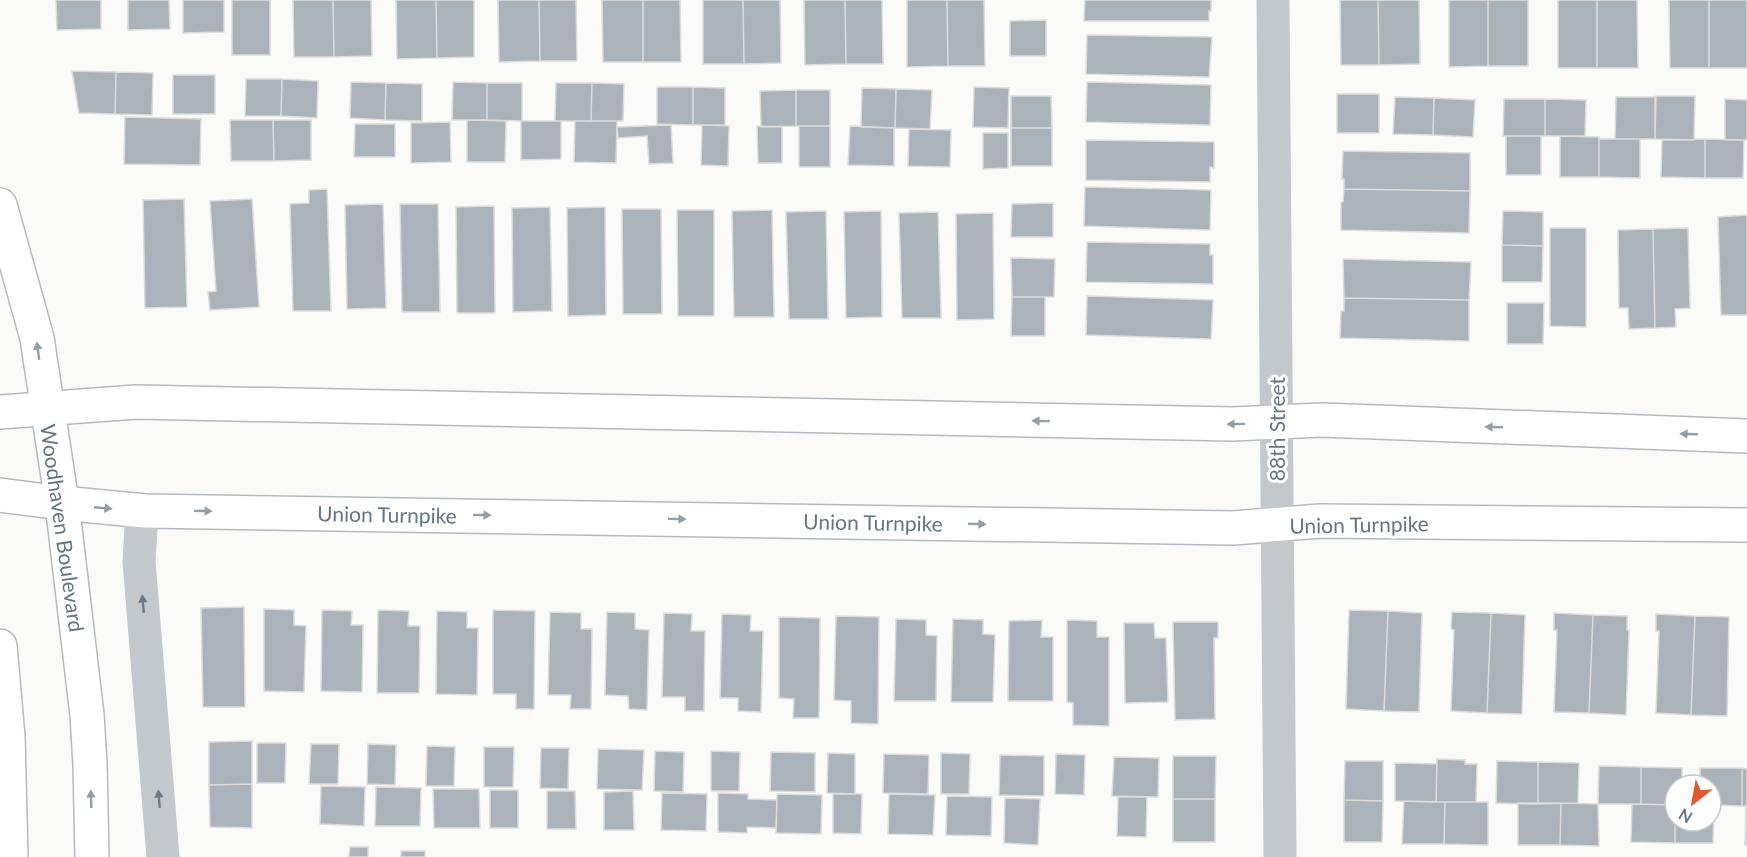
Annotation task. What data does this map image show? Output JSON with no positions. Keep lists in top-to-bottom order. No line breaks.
{"streets":{"main road":["Union Turnpike","Woodhaven Boulevard"],"street":["88th Street"]},"crossings":[["88th Street","Union Turnpike"],["Union Turnpike","Woodhaven Boulevard"]],"north":"bottom left"}
